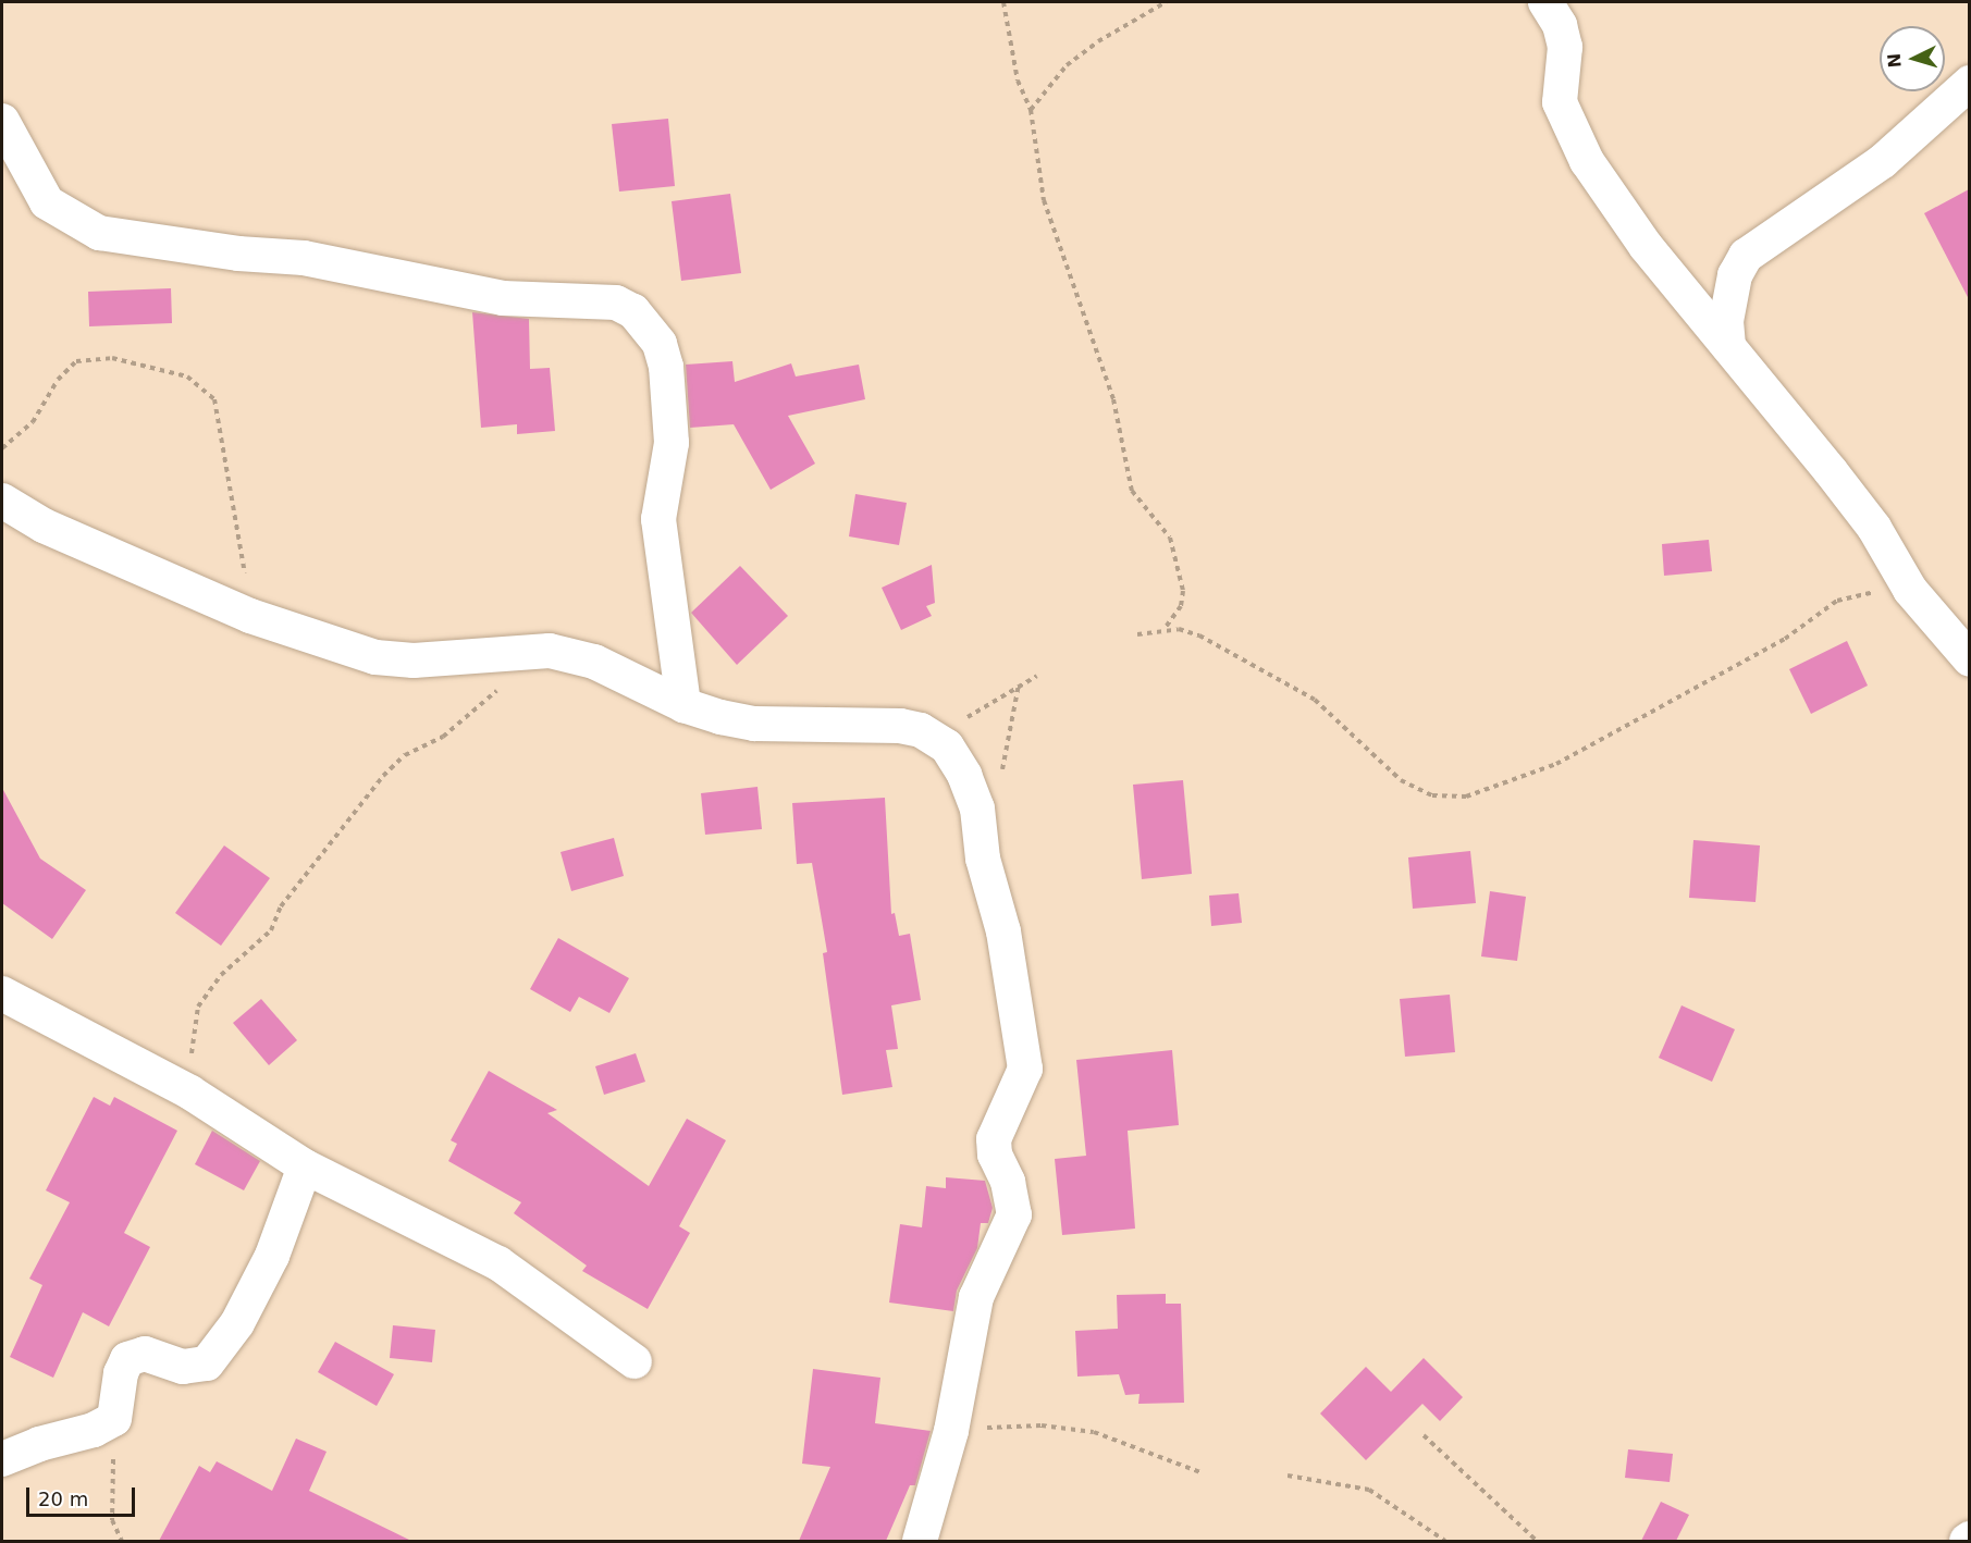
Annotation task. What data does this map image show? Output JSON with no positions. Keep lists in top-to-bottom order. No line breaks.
{"scale_bar":"20 m","north":"left"}
